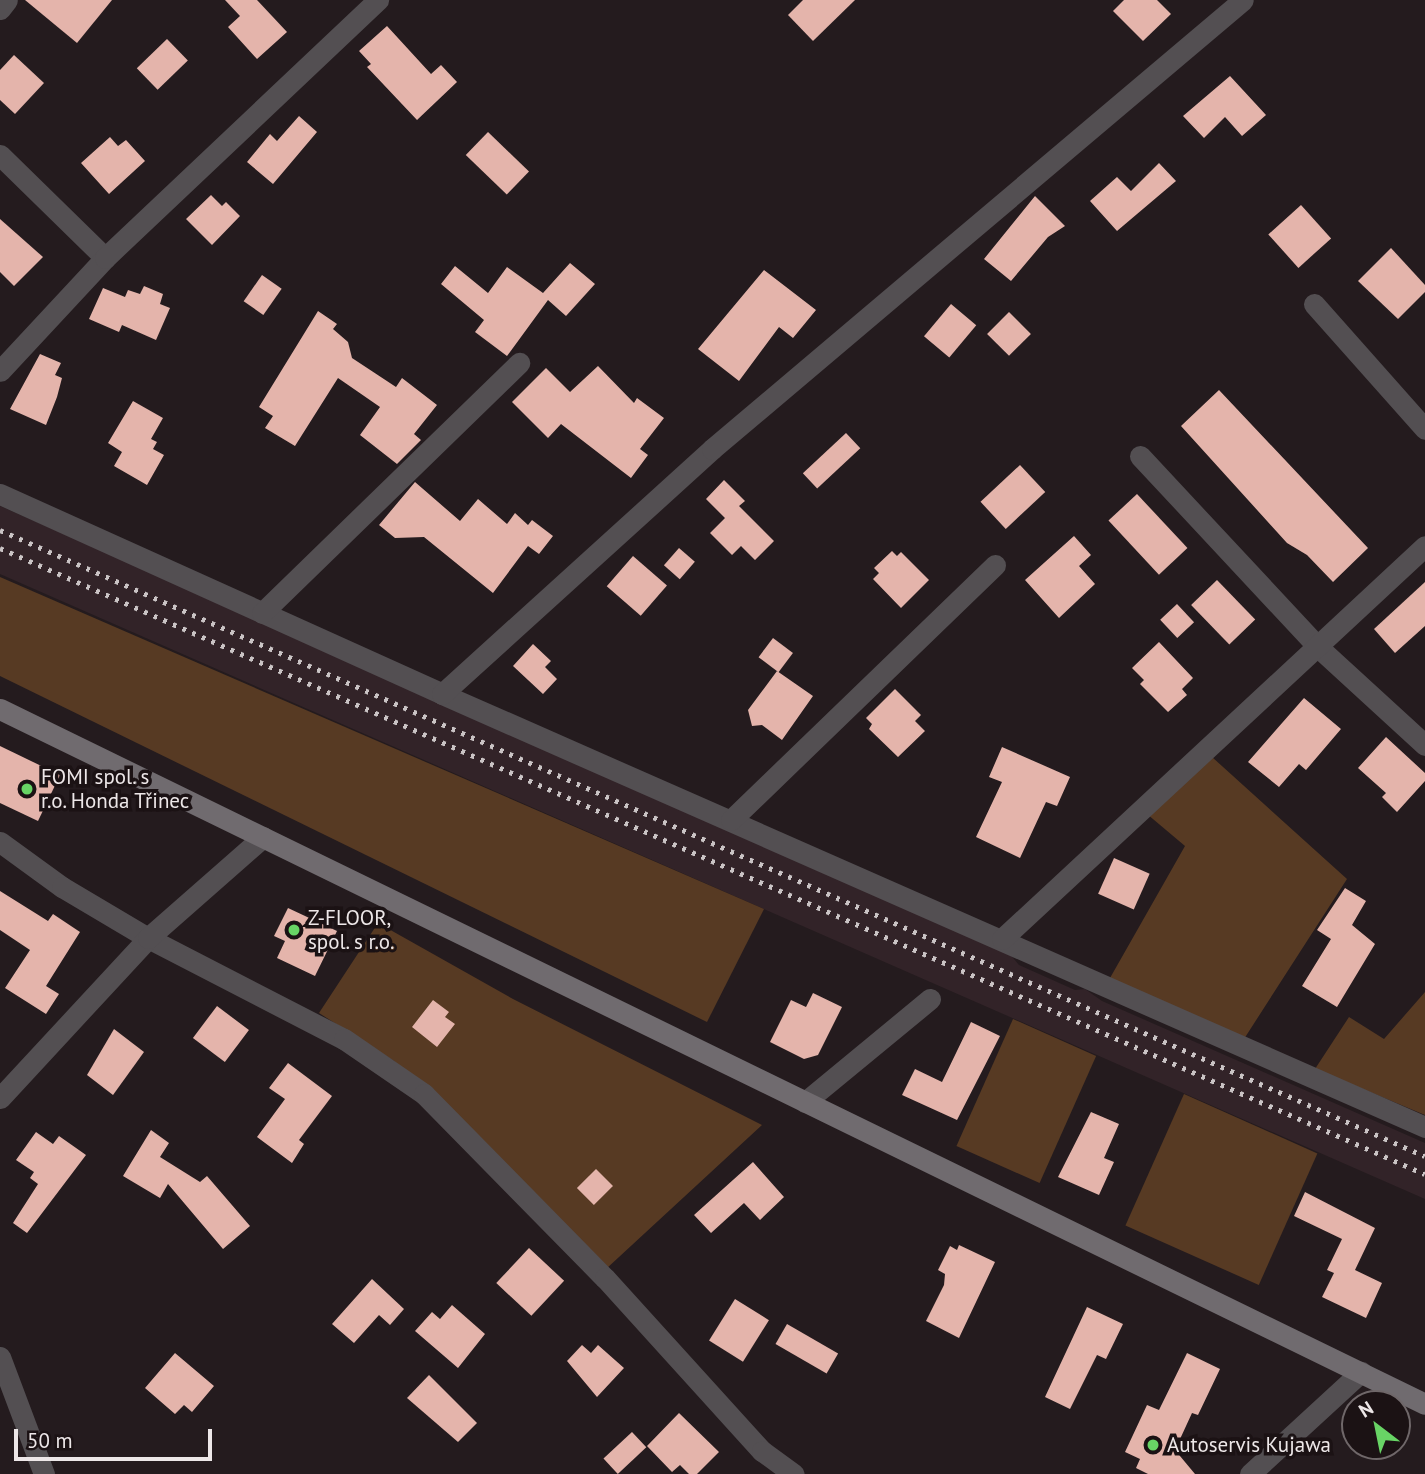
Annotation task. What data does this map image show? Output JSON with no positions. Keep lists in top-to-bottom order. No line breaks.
{"places":["FOMI spol. s r.o. Honda Třinec","Z-FLOOR, spol. s r.o.","Autoservis Kujawa"],"scale_bar":"50 m","north":"top left"}
